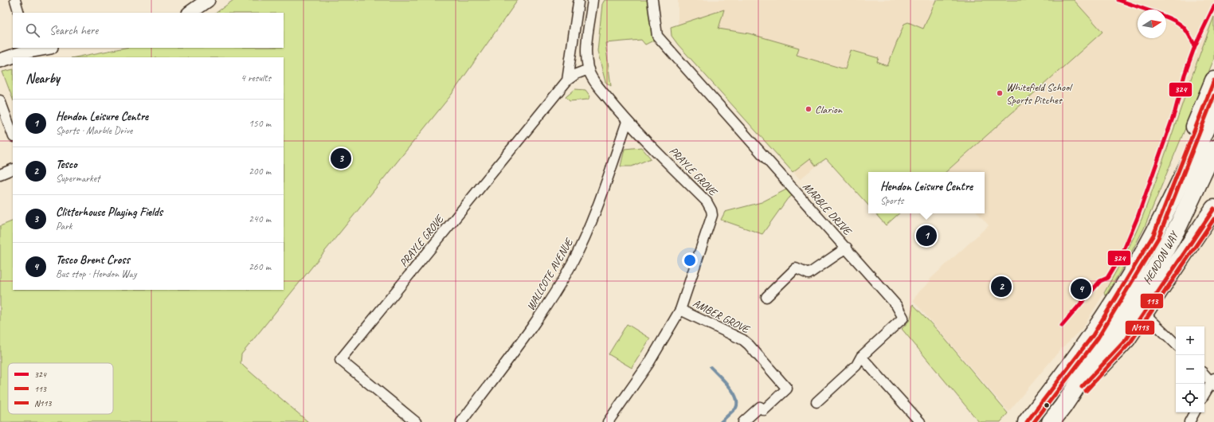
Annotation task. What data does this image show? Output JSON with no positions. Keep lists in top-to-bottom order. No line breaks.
{"streets":{"highway":["HENDON WAY"],"street":["PRAYLE GROVE","MARBLE DRIVE","WALLCOTE AVENUE","AMBER GROVE"]},"crossings":[["PRAYLE GROVE","WALLCOTE AVENUE"],["PRAYLE GROVE","AMBER GROVE"]],"places":["Whitefield School Sports Pitches","Clarion"],"lines":["transit line 324","transit line 113","transit line N113"],"legend":["324","113","N113"],"north":"right","page":{"search":"Search here","heading":["Nearby","4 results"],"list":[{"mark":"1","name":"Hendon Leisure Centre","note":"Sports · Marble Drive","value":"150 m"},{"mark":"2","name":"Tesco","note":"Supermarket","value":"200 m"},{"mark":"3","name":"Clitterhouse Playing Fields","note":"Park","value":"240 m"},{"mark":"4","name":"Tesco Brent Cross","note":"Bus stop · Hendon Way","value":"260 m"}],"pins":["3","1","2","4"],"popup":["Hendon Leisure Centre","Sports"],"map_buttons":["+","−"]}}
